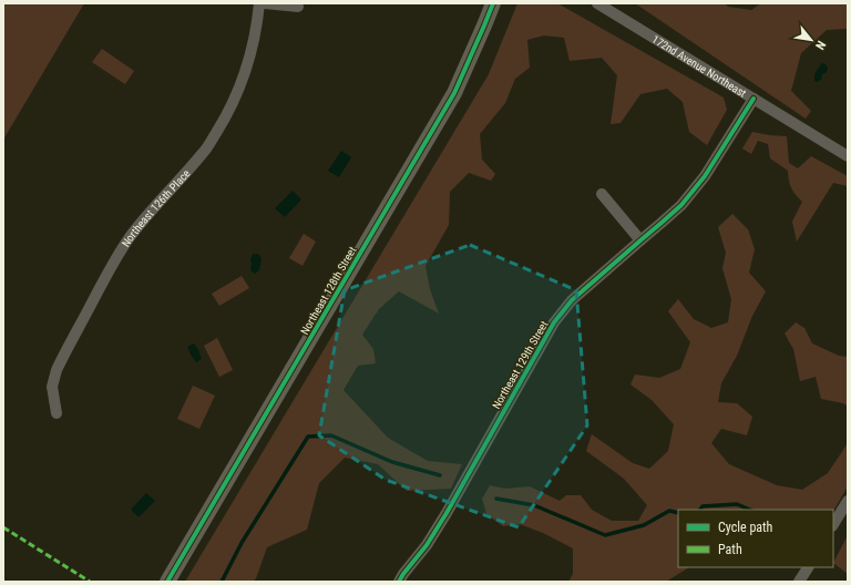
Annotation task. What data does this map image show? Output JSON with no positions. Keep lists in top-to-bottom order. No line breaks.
{"streets":{"street":["172nd Avenue Northeast","Northeast 126th Place","Northeast 128th Street","Northeast 129th Street"]},"crossings":[["172nd Avenue Northeast","Northeast 129th Street"]],"legend":["Cycle path","Path"],"north":"bottom right"}
